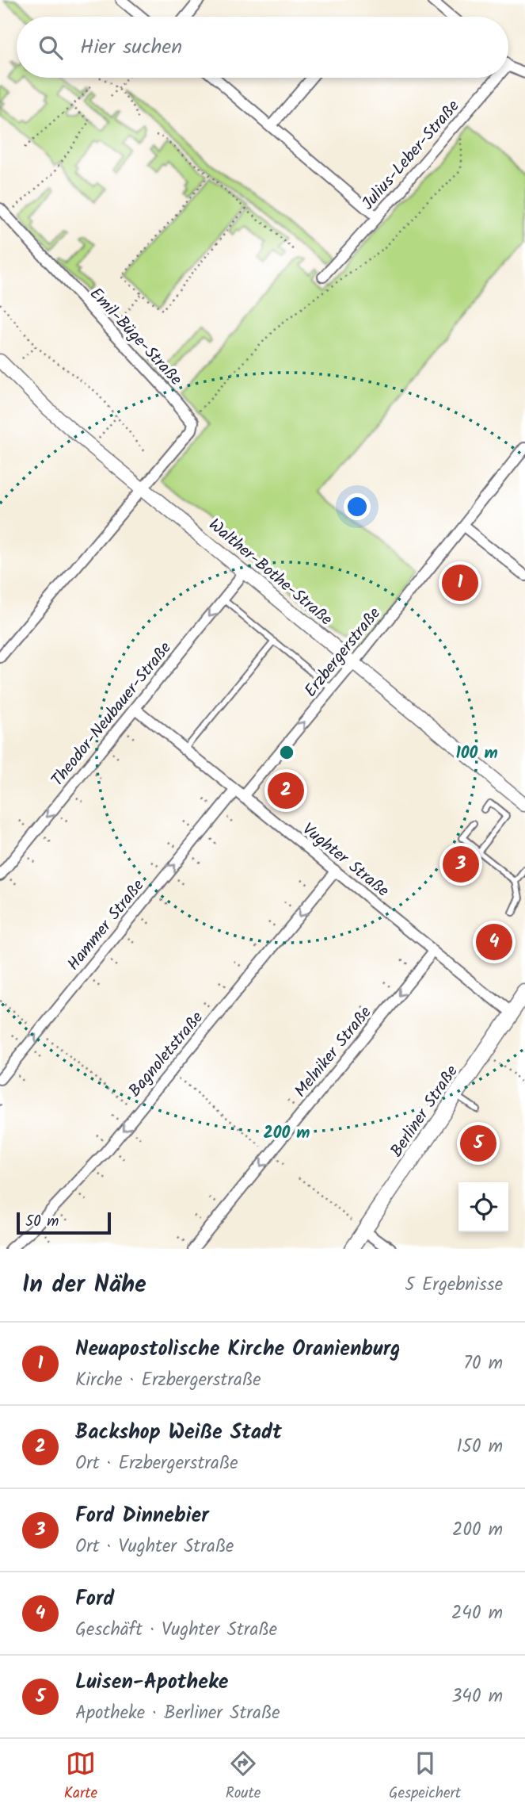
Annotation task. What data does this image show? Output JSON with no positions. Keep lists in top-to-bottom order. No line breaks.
{"streets":{"main road":["Berliner Straße"],"street":["Julius-Leber-Straße","Emil-Büge-Straße","Walther-Bothe-Straße","Erzbergerstraße","Theodor-Neubauer-Straße","Vughter Straße","Hammer Straße","Melniker Straße","Bagnoletstraße"]},"crossings":[["Emil-Büge-Straße","Walther-Bothe-Straße"],["Walther-Bothe-Straße","Erzbergerstraße"],["Walther-Bothe-Straße","Theodor-Neubauer-Straße"],["Erzbergerstraße","Vughter Straße"],["Erzbergerstraße","Hammer Straße"],["Theodor-Neubauer-Straße","Vughter Straße"],["Vughter Straße","Hammer Straße"],["Vughter Straße","Melniker Straße"],["Vughter Straße","Bagnoletstraße"],["Vughter Straße","Berliner Straße"]],"one_way":["Theodor-Neubauer-Straße","Hammer Straße","Melniker Straße","Bagnoletstraße"],"scale_bar":"50 m","page":{"search":"Hier suchen","pins":["1","2","3","4","5"],"scale":"50 m","heading":["In der Nähe","5 Ergebnisse"],"list":[{"mark":"1","name":"Neuapostolische Kirche Oranienburg","note":"Kirche · Erzbergerstraße","value":"70 m"},{"mark":"2","name":"Backshop Weiße Stadt","note":"Ort · Erzbergerstraße","value":"150 m"},{"mark":"3","name":"Ford Dinnebier","note":"Ort · Vughter Straße","value":"200 m"},{"mark":"4","name":"Ford","note":"Geschäft · Vughter Straße","value":"240 m"},{"mark":"5","name":"Luisen-Apotheke","note":"Apotheke · Berliner Straße","value":"340 m"}],"nav":["Karte","Route","Gespeichert"]},"rings":["100 m","200 m"]}
